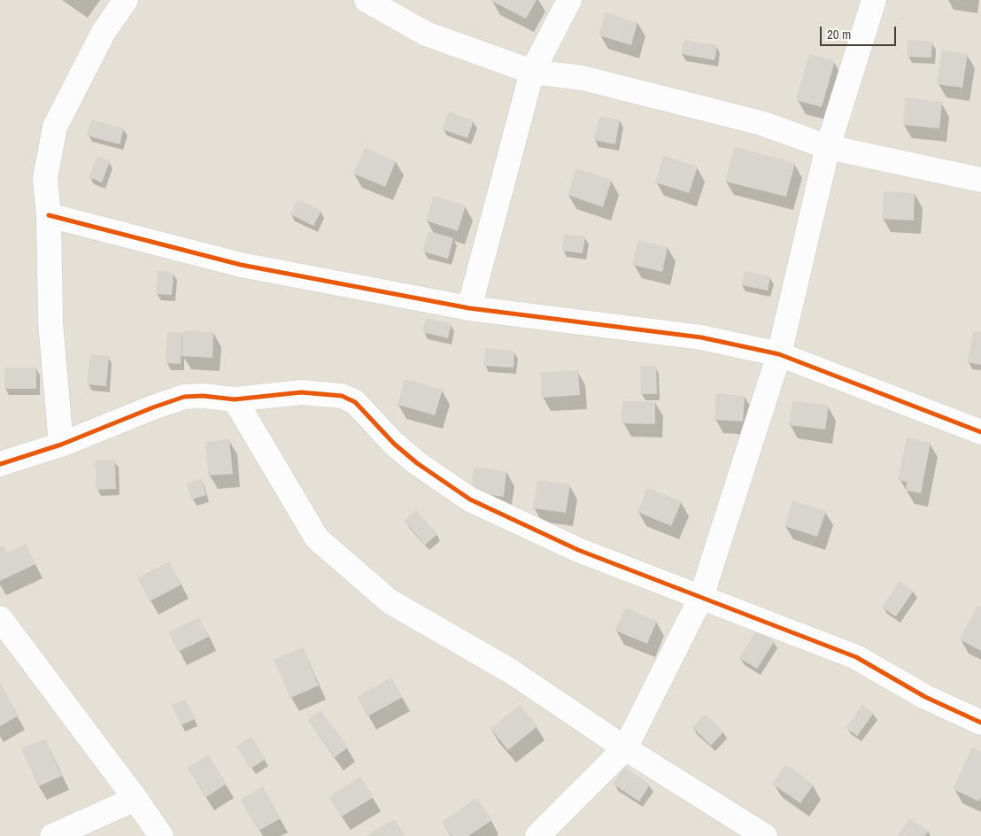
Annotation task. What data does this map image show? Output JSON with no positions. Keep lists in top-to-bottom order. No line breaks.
{"scale_bar":"20 m"}
